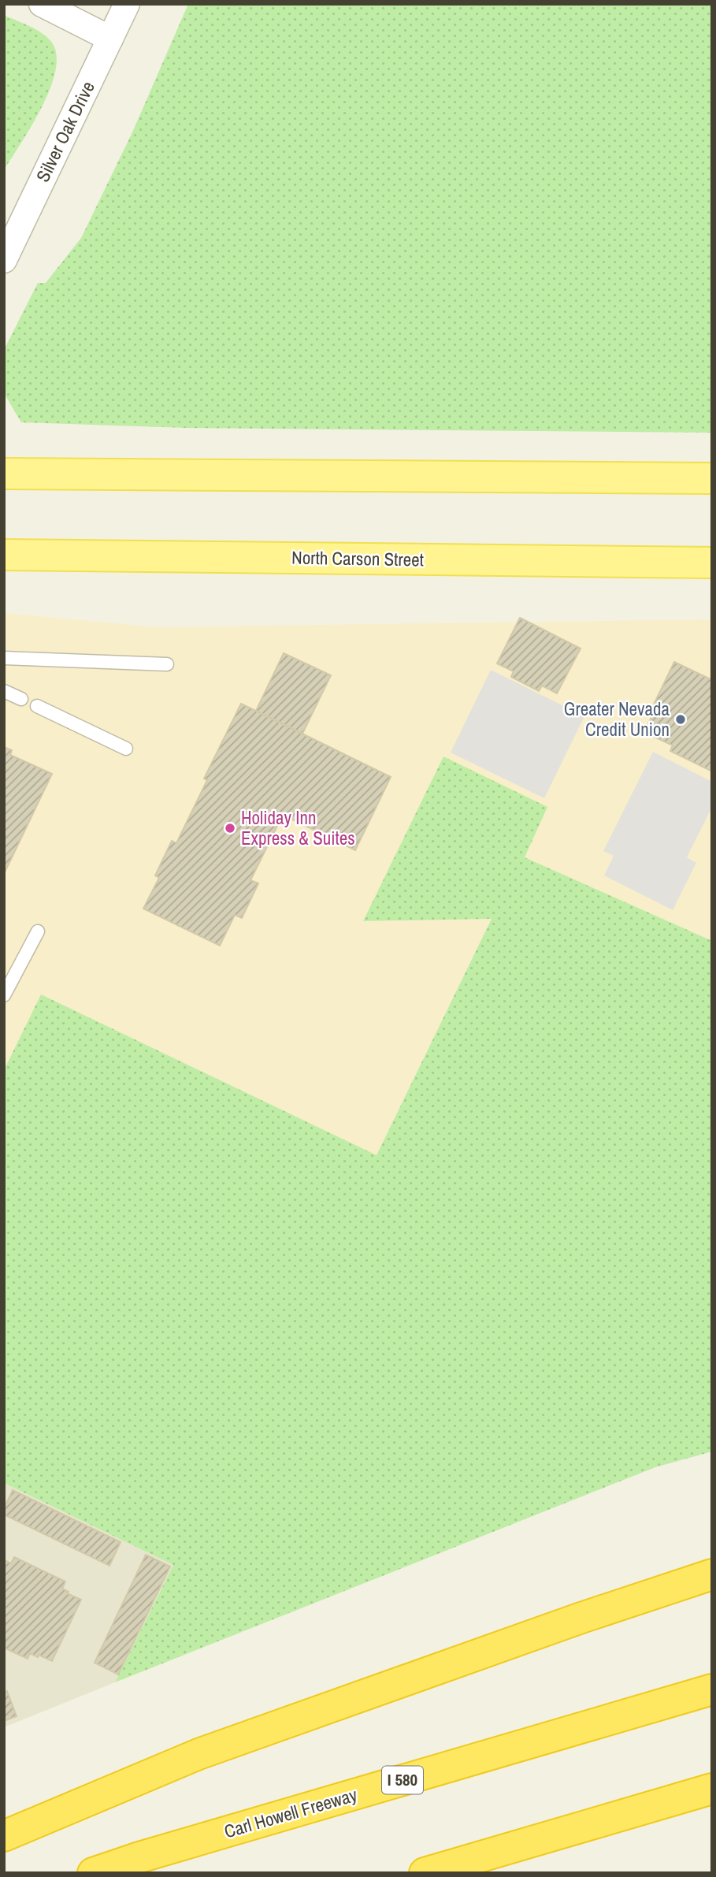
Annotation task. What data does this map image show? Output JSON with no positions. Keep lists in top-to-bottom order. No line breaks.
{"streets":{"highway":["I 580","Carl Howell Freeway"],"main road":["North Carson Street"],"street":["Silver Oak Drive"]},"places":["Greater Nevada Credit Union","Holiday Inn Express & Suites"]}
